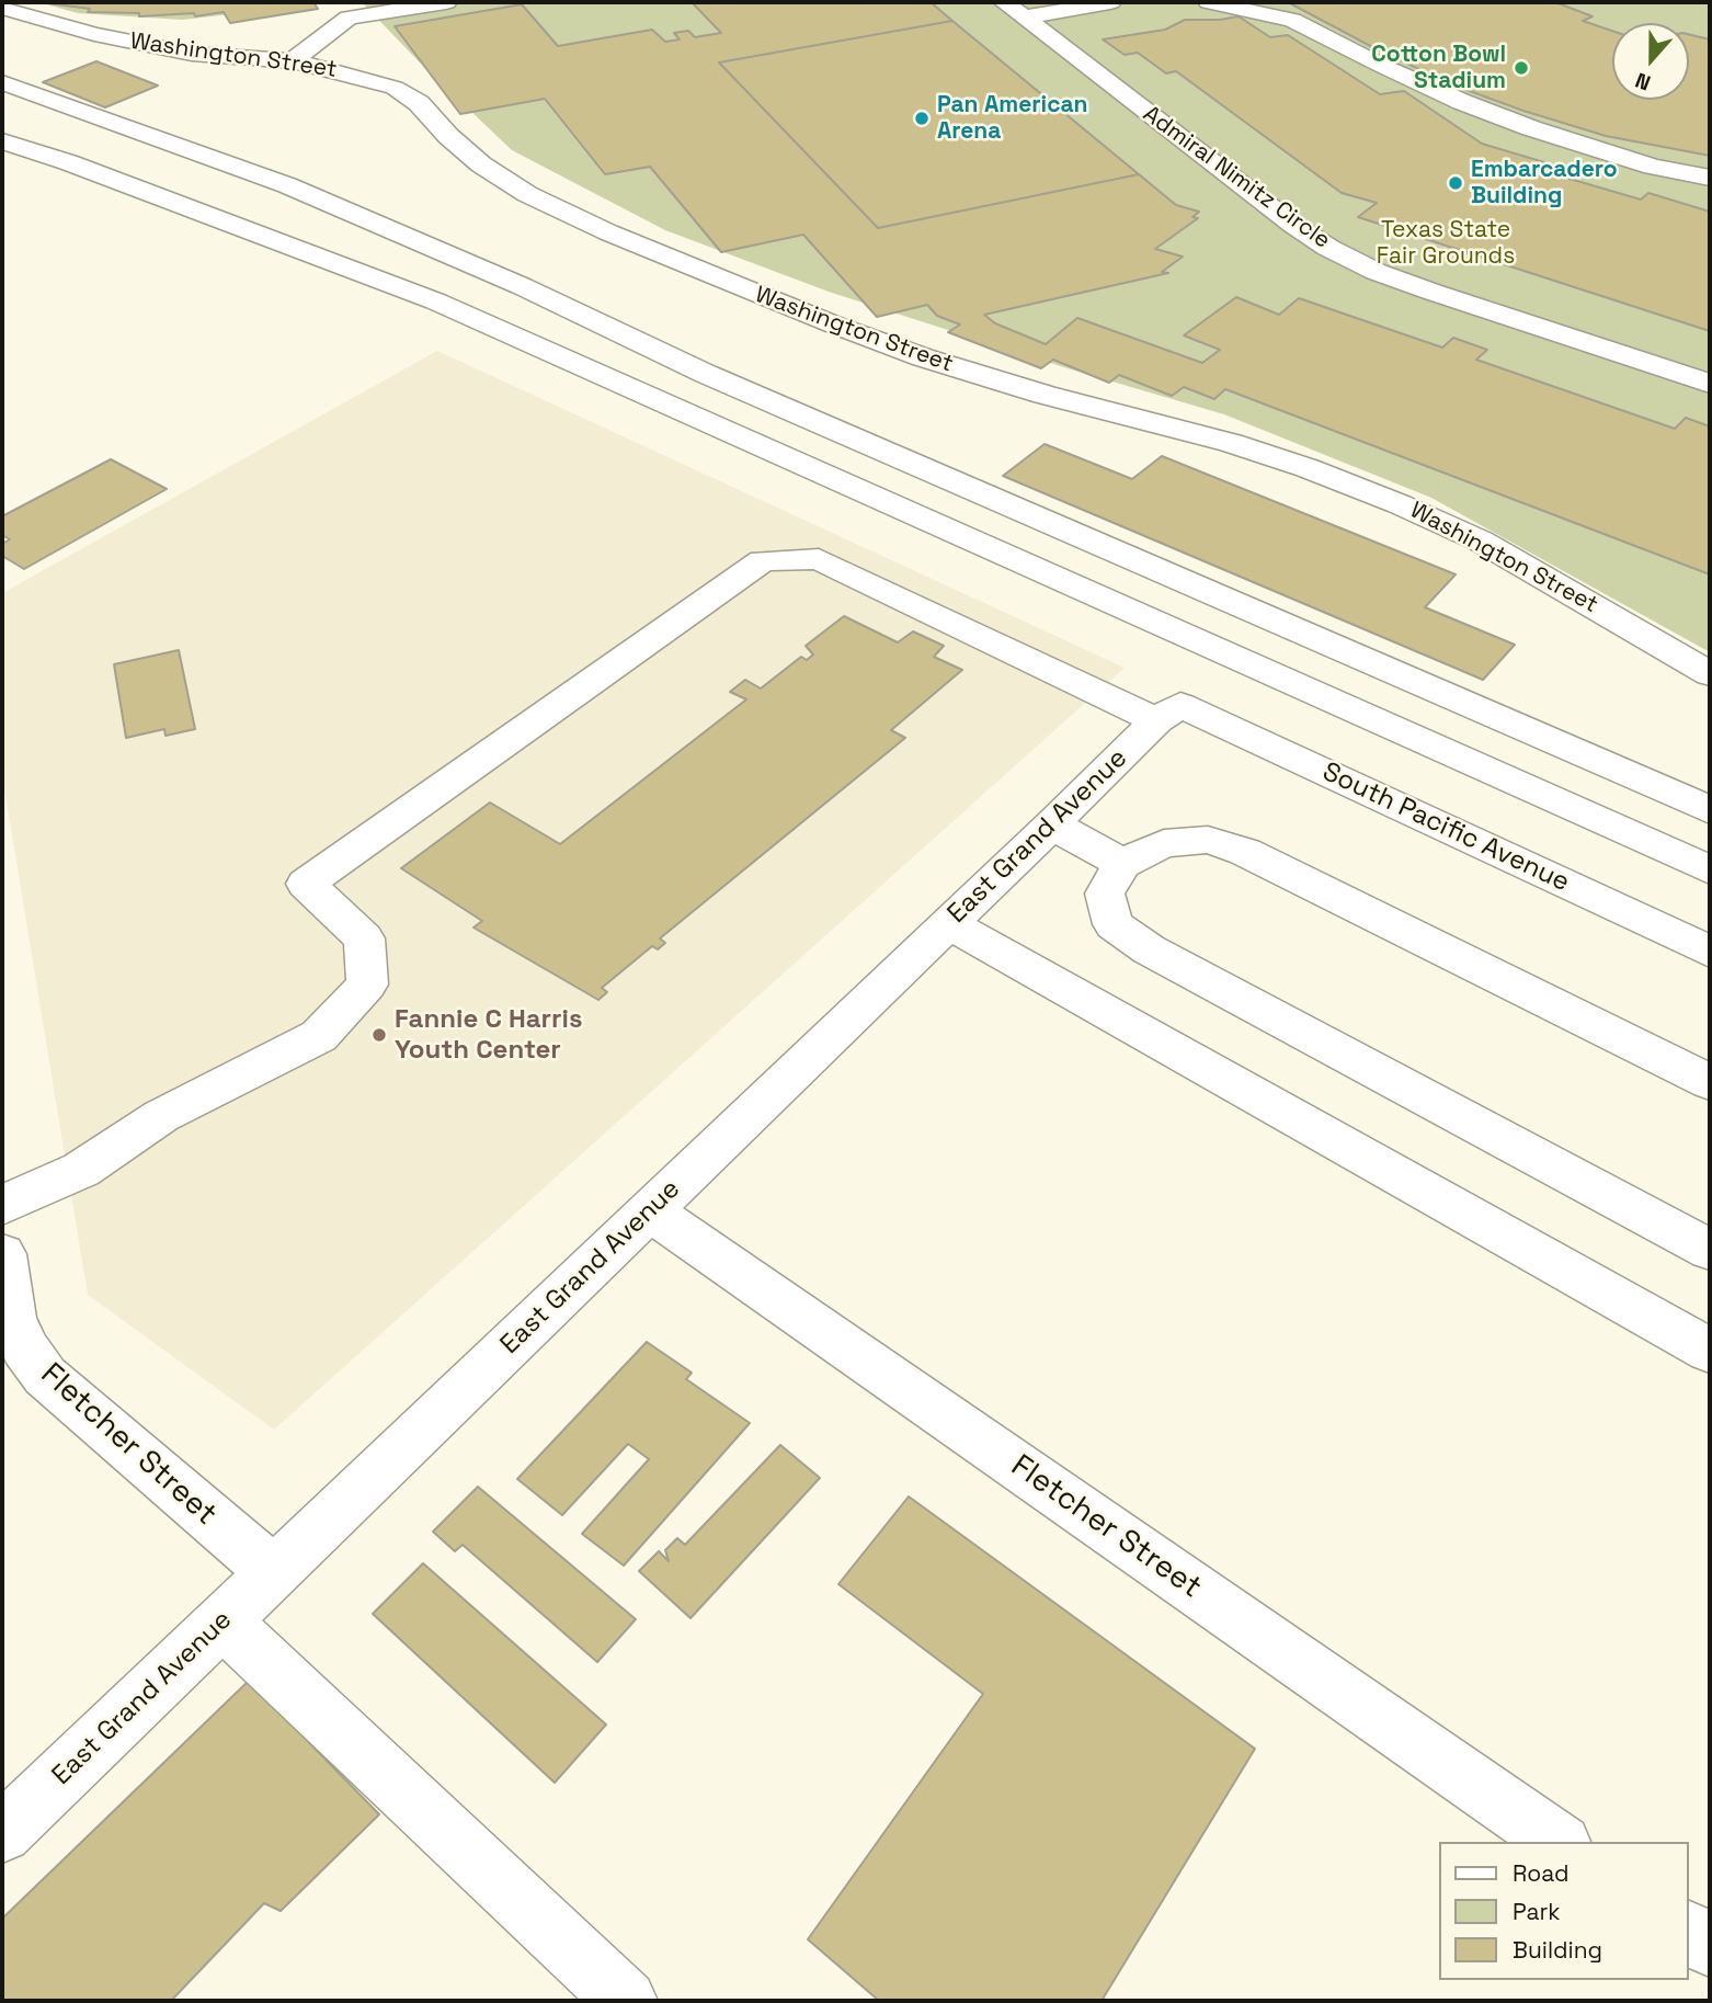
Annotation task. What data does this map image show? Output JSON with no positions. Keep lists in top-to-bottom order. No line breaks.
{"streets":{"street":["Washington Street","Admiral Nimitz Circle","South Pacific Avenue","East Grand Avenue","Fletcher Street"]},"crossings":[["South Pacific Avenue","East Grand Avenue"],["East Grand Avenue","Fletcher Street"]],"parks":["Texas State Fair Grounds"],"places":["Cotton Bowl Stadium","Pan American Arena","Embarcadero Building","Fannie C Harris Youth Center"],"legend":["Road","Park","Building"],"north":"bottom"}
